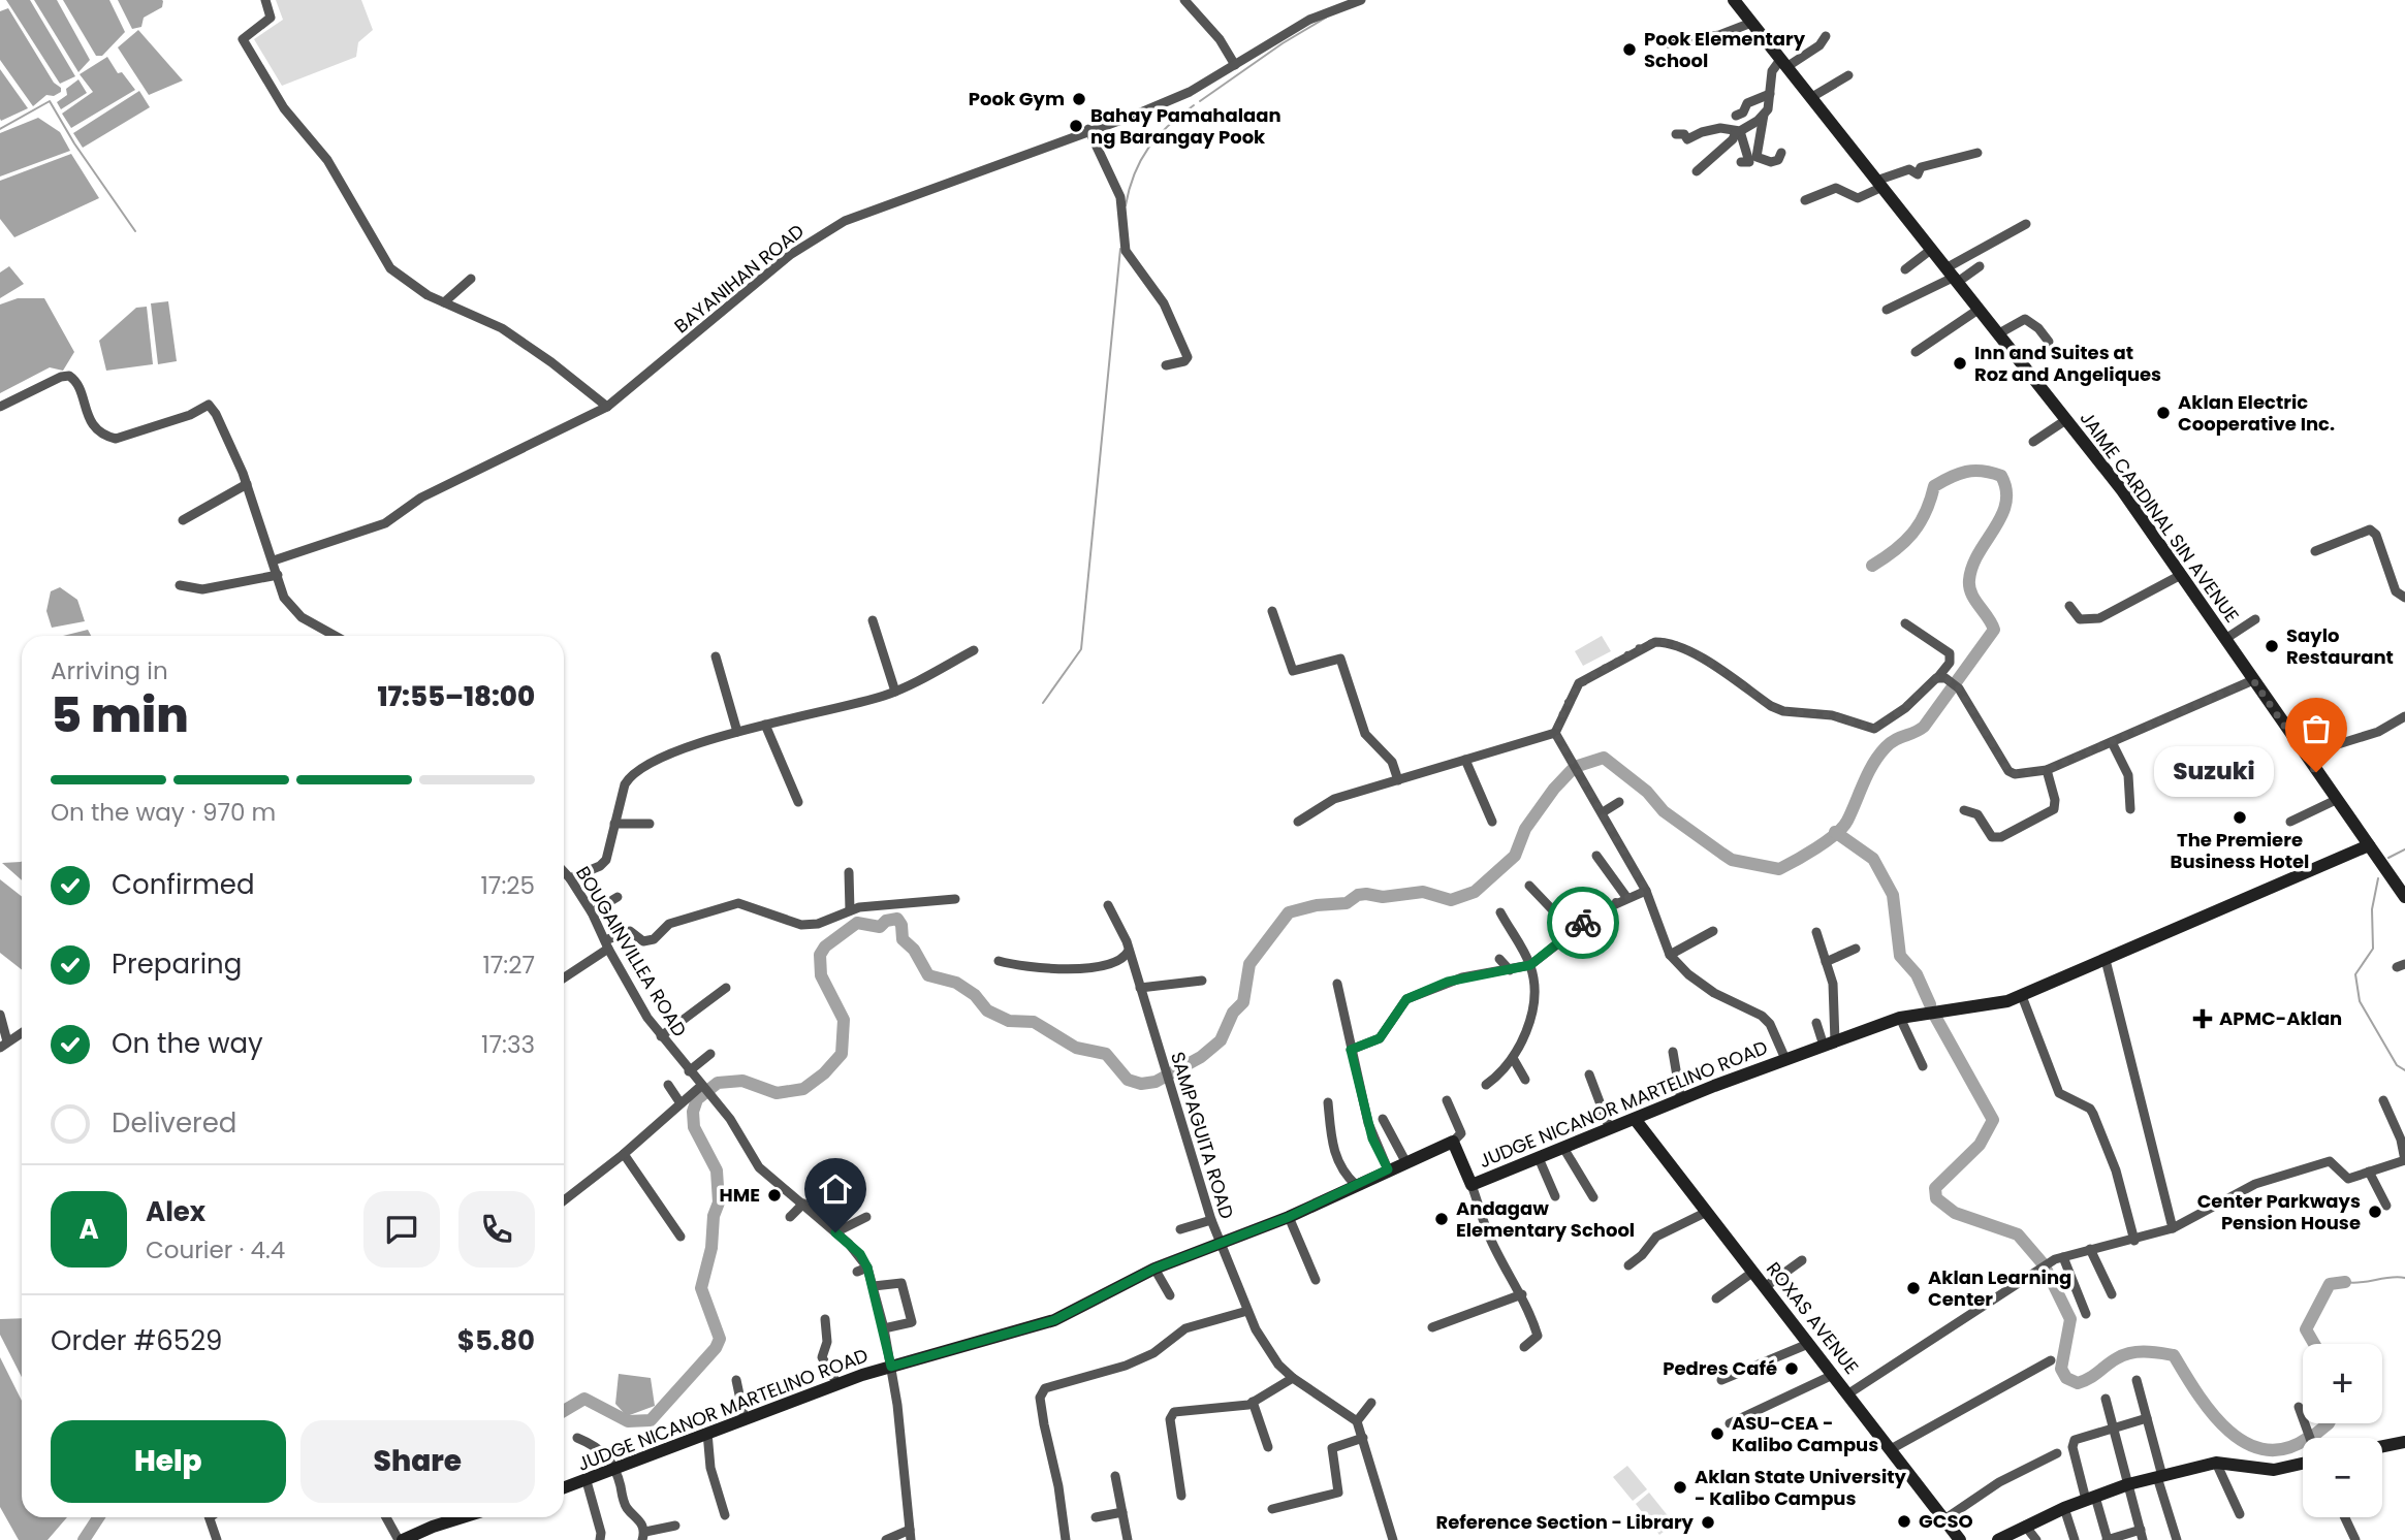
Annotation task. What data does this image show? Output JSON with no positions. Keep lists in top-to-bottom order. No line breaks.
{"streets":{"main road":["JAIME CARDINAL SIN AVENUE","JUDGE NICANOR MARTELINO ROAD","ROXAS AVENUE"],"street":["BAYANIHAN ROAD","BOUGAINVILLEA ROAD","SAMPAGUITA ROAD"]},"crossings":[["JAIME CARDINAL SIN AVENUE","JUDGE NICANOR MARTELINO ROAD"],["BOUGAINVILLEA ROAD","JUDGE NICANOR MARTELINO ROAD"],["JUDGE NICANOR MARTELINO ROAD","SAMPAGUITA ROAD"],["JUDGE NICANOR MARTELINO ROAD","ROXAS AVENUE"]],"places":{"other":["Pook Elementary School","Pook Gym","Bahay Pamahalaan ng Barangay Pook","Inn and Suites at Roz and Angeliques","Aklan Electric Cooperative Inc.","Saylo Restaurant","Suzuki","The Premiere Business Hotel","HME","Center Parkways Pension House","Andagaw Elementary School","Aklan Learning Center","Pedres Café","ASU-CEA - Kalibo Campus","Aklan State University - Kalibo Campus","GCSO","Reference Section - Library"],"health":["APMC-Aklan"]},"page":{"heading":["5 min","Arriving in","17:55–18:00"],"panel":["Alex","Courier · 4.4","Order #6529","$5.80"],"bubble":"Suzuki","bar":"On the way · 970 m","list":[["Confirmed","17:25"],["Preparing","17:27"],["On the way","17:33"],"Delivered"],"round":"A","map_buttons":["+","−"],"buttons":["Help","Share"]}}
